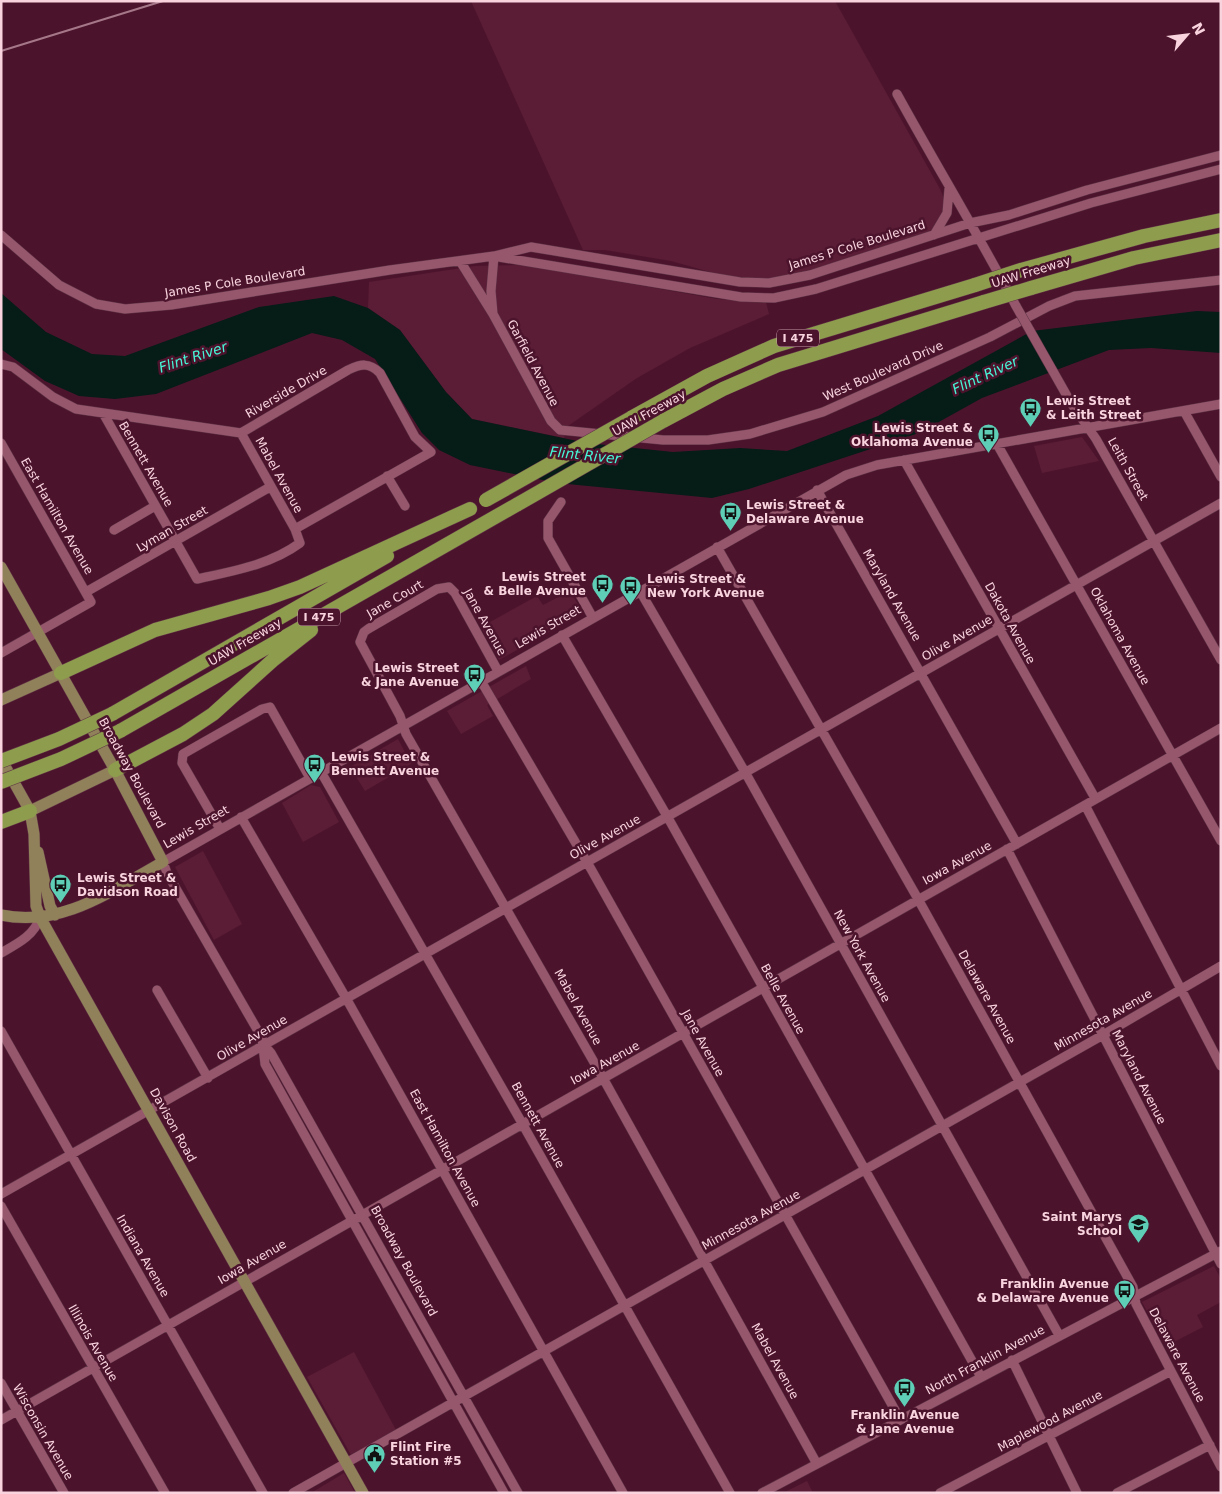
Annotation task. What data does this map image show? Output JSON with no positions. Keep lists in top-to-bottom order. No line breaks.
{"streets":{"highway":["UAW Freeway","I 475"],"main road":["Lewis Street","Broadway Boulevard","Davison Road"],"street":["James P Cole Boulevard","Garfield Avenue","West Boulevard Drive","Riverside Drive","Bennett Avenue","Leith Street","Mabel Avenue","East Hamilton Avenue","Lyman Street","Maryland Avenue","Jane Court","Jane Avenue","Dakota Avenue","Oklahoma Avenue","Olive Avenue","Iowa Avenue","New York Avenue","Delaware Avenue","Belle Avenue","Minnesota Avenue","Indiana Avenue","Illinois Avenue","North Franklin Avenue","Maplewood Avenue","Wisconsin Avenue"]},"crossings":[["James P Cole Boulevard","Garfield Avenue"],["James P Cole Boulevard","Leith Street"],["UAW Freeway","Davison Road"],["Garfield Avenue","West Boulevard Drive"],["Riverside Drive","Bennett Avenue"],["Riverside Drive","Mabel Avenue"],["Bennett Avenue","Mabel Avenue"],["Bennett Avenue","Lyman Street"],["Bennett Avenue","Lewis Street"],["Bennett Avenue","Olive Avenue"],["Bennett Avenue","Iowa Avenue"],["Bennett Avenue","Minnesota Avenue"],["Leith Street","Lewis Street"],["Leith Street","Olive Avenue"],["Mabel Avenue","Lyman Street"],["Mabel Avenue","Jane Court"],["Mabel Avenue","Lewis Street"],["Mabel Avenue","Olive Avenue"],["Mabel Avenue","Iowa Avenue"],["Mabel Avenue","Minnesota Avenue"],["Mabel Avenue","North Franklin Avenue"],["East Hamilton Avenue","Lyman Street"],["East Hamilton Avenue","Lewis Street"],["East Hamilton Avenue","Olive Avenue"],["East Hamilton Avenue","Broadway Boulevard"],["East Hamilton Avenue","Iowa Avenue"],["East Hamilton Avenue","Minnesota Avenue"],["Maryland Avenue","Lewis Street"],["Maryland Avenue","Olive Avenue"],["Maryland Avenue","Iowa Avenue"],["Maryland Avenue","Minnesota Avenue"],["Maryland Avenue","North Franklin Avenue"],["Jane Court","Jane Avenue"],["Jane Avenue","Lewis Street"],["Jane Avenue","Olive Avenue"],["Jane Avenue","Iowa Avenue"],["Jane Avenue","Minnesota Avenue"],["Jane Avenue","North Franklin Avenue"],["Dakota Avenue","Lewis Street"],["Dakota Avenue","Olive Avenue"],["Dakota Avenue","Iowa Avenue"],["Lewis Street","Oklahoma Avenue"],["Lewis Street","Broadway Boulevard"],["Lewis Street","New York Avenue"],["Lewis Street","Delaware Avenue"],["Lewis Street","Belle Avenue"],["Lewis Street","Davison Road"],["Oklahoma Avenue","Olive Avenue"],["Oklahoma Avenue","Iowa Avenue"],["Olive Avenue","Broadway Boulevard"],["Olive Avenue","New York Avenue"],["Olive Avenue","Delaware Avenue"],["Olive Avenue","Belle Avenue"],["Olive Avenue","Davison Road"],["Olive Avenue","Indiana Avenue"],["Broadway Boulevard","Iowa Avenue"],["Broadway Boulevard","Minnesota Avenue"],["Iowa Avenue","New York Avenue"],["Iowa Avenue","Delaware Avenue"],["Iowa Avenue","Belle Avenue"],["Iowa Avenue","Davison Road"],["Iowa Avenue","Indiana Avenue"],["Iowa Avenue","Illinois Avenue"],["Iowa Avenue","Wisconsin Avenue"],["New York Avenue","Minnesota Avenue"],["New York Avenue","North Franklin Avenue"],["Delaware Avenue","Minnesota Avenue"],["Delaware Avenue","North Franklin Avenue"],["Delaware Avenue","Maplewood Avenue"],["Belle Avenue","Minnesota Avenue"],["Belle Avenue","North Franklin Avenue"],["Minnesota Avenue","Davison Road"]],"water":["Flint River"],"places":{"bus stop":["Lewis Street & Leith Street","Lewis Street & Oklahoma Avenue","Lewis Street & Delaware Avenue","Lewis Street & Belle Avenue","Lewis Street & New York Avenue","Lewis Street & Jane Avenue","Lewis Street & Bennett Avenue","Lewis Street & Davidson Road","Franklin Avenue & Delaware Avenue","Franklin Avenue & Jane Avenue"],"school or university":["Saint Marys School"],"public building":["Flint Fire Station #5"]},"north":"top right"}
